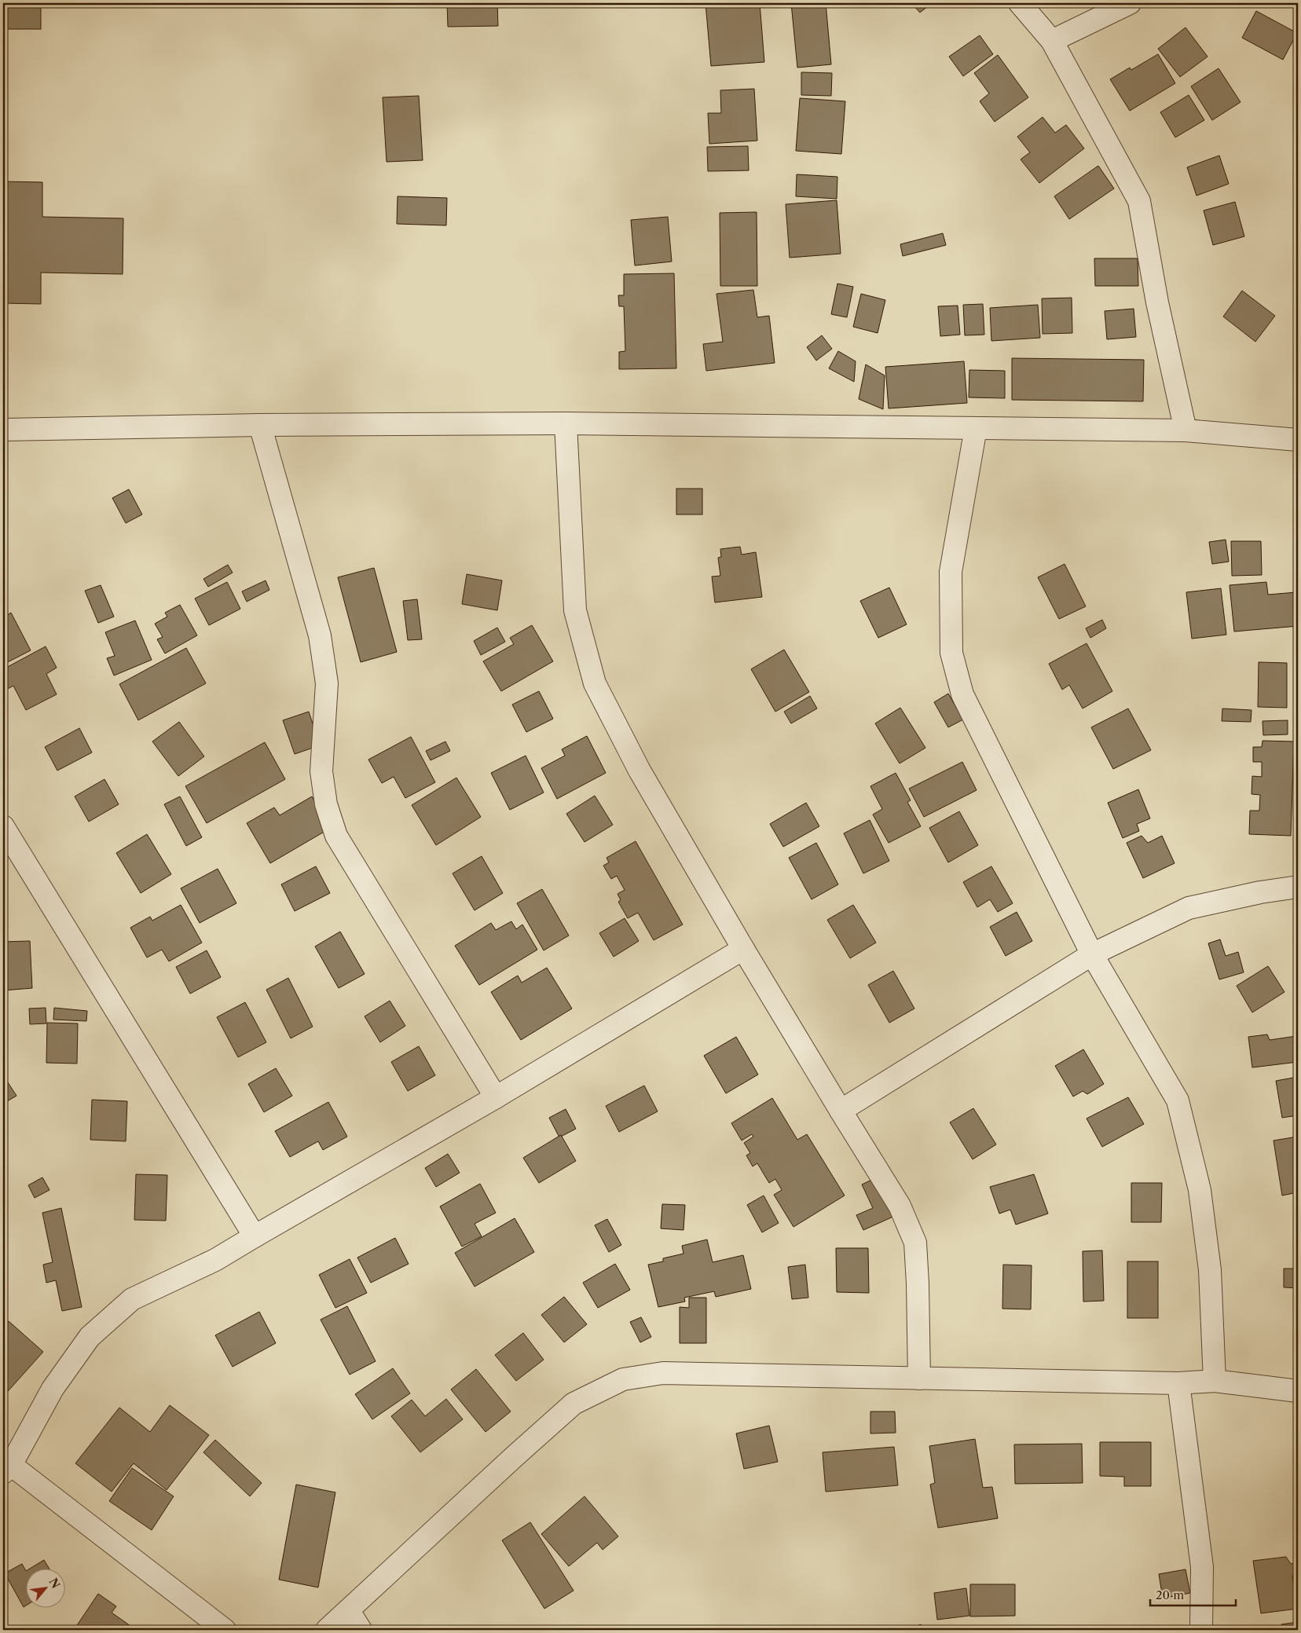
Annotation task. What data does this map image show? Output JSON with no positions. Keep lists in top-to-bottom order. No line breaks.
{"scale_bar":"20 m","north":"top right"}
